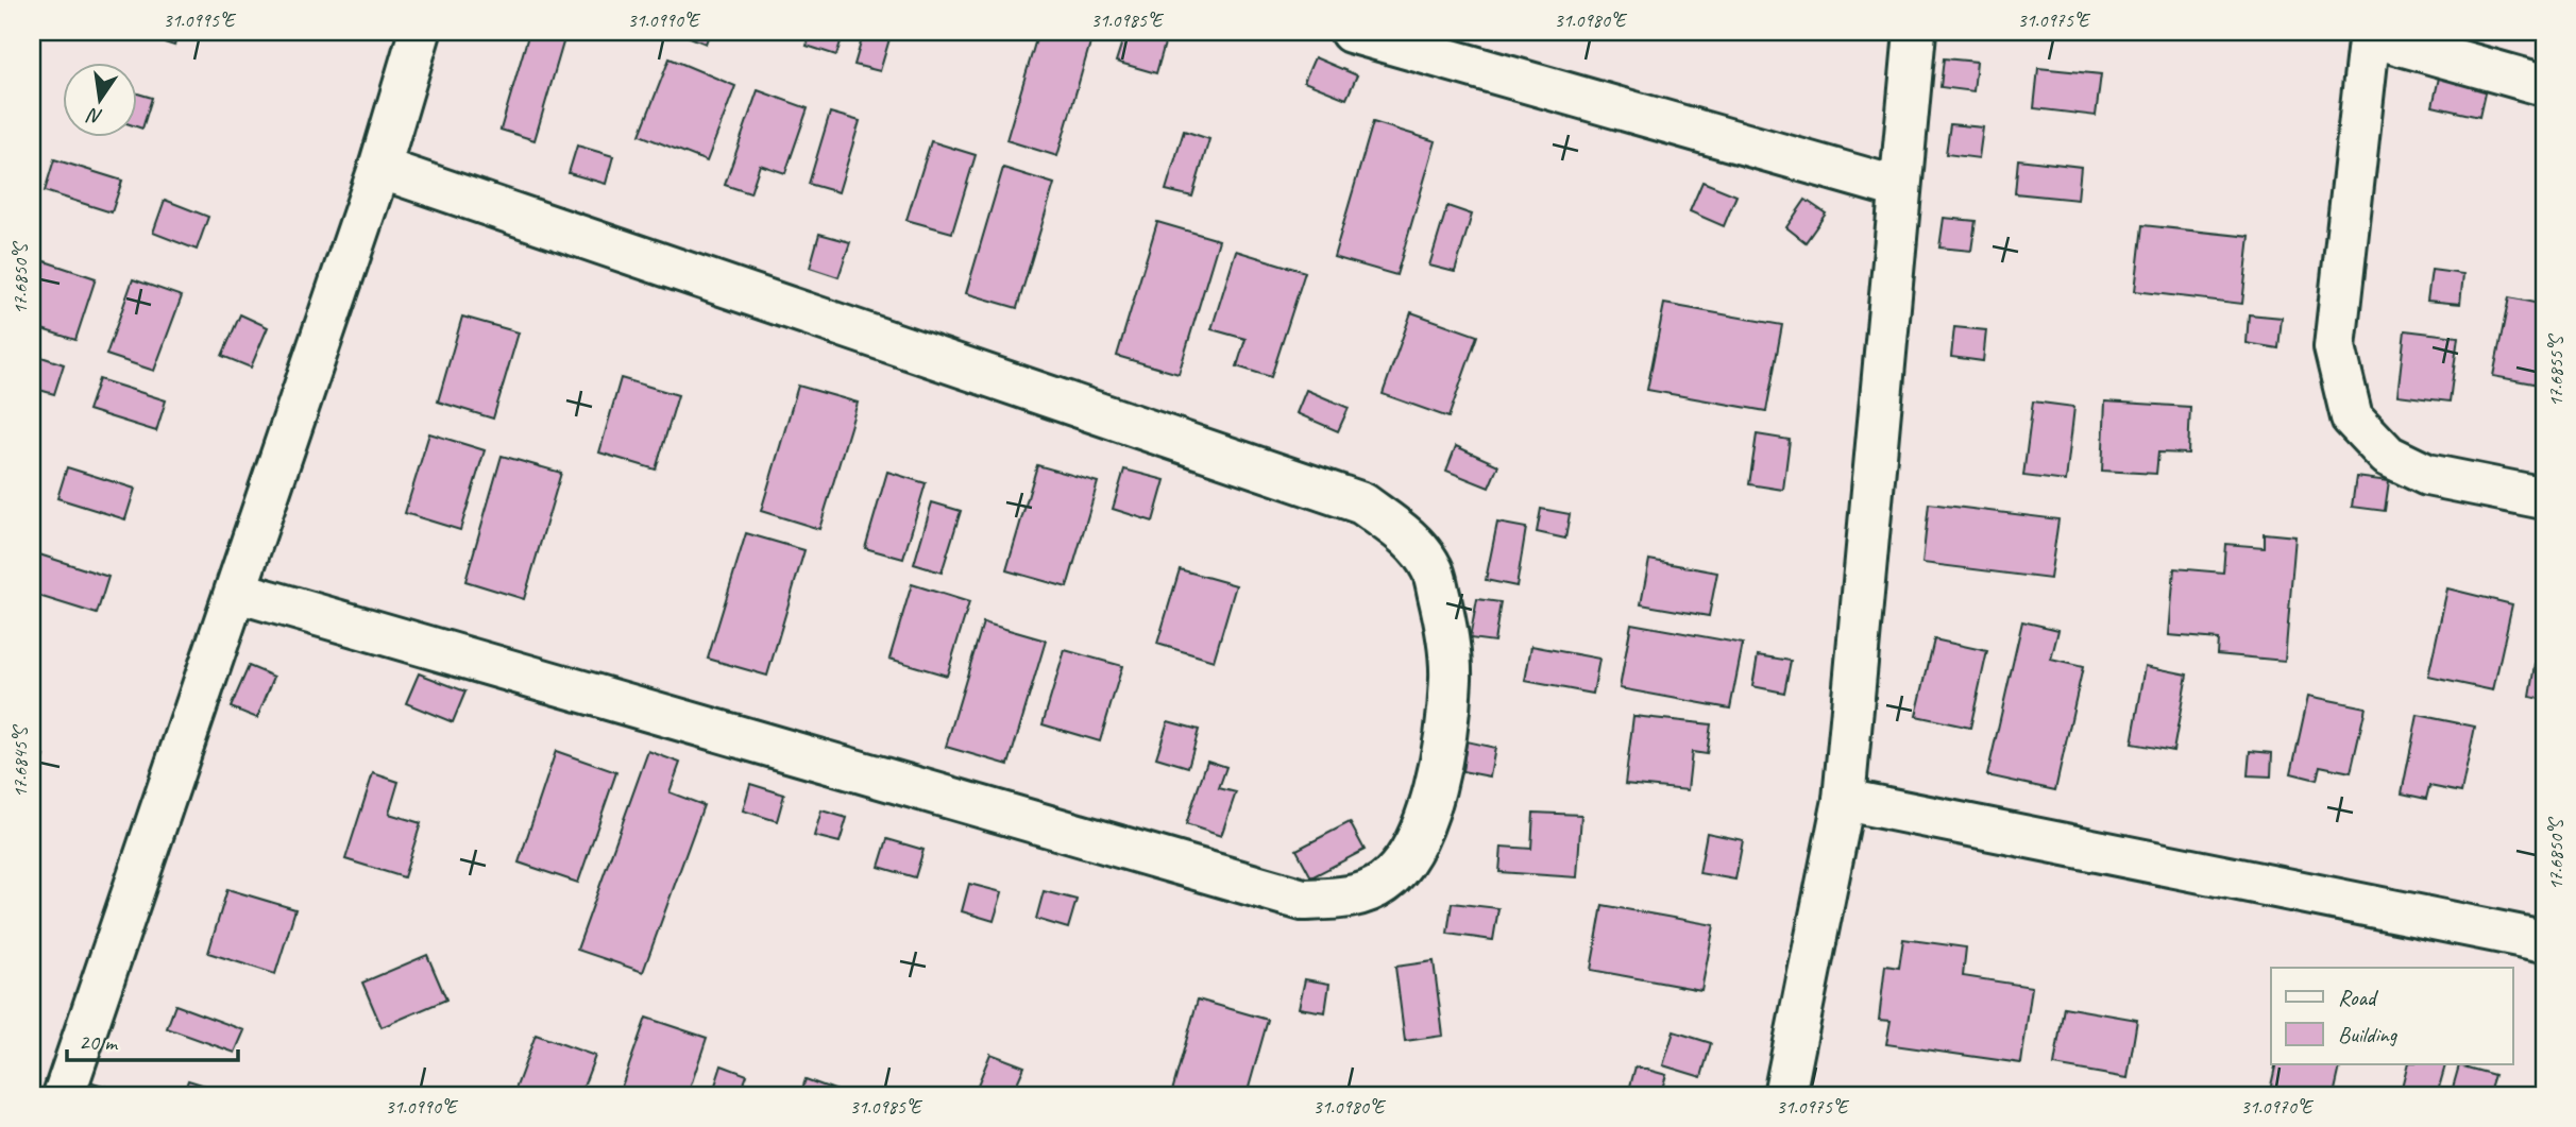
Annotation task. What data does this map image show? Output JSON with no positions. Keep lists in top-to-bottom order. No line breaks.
{"legend":["Road","Building"],"scale_bar":"20 m","north":"bottom","coordinates":["31.0995°E","31.0990°E","31.0985°E","31.0980°E","31.0975°E","17.6850°S","17.6855°S","17.6845°S","31.0970°E"]}
